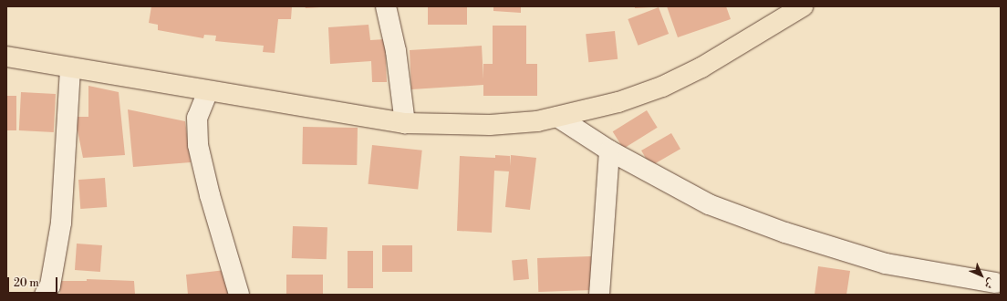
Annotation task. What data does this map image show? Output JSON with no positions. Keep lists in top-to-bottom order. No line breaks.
{"scale_bar":"20 m","north":"bottom right"}
